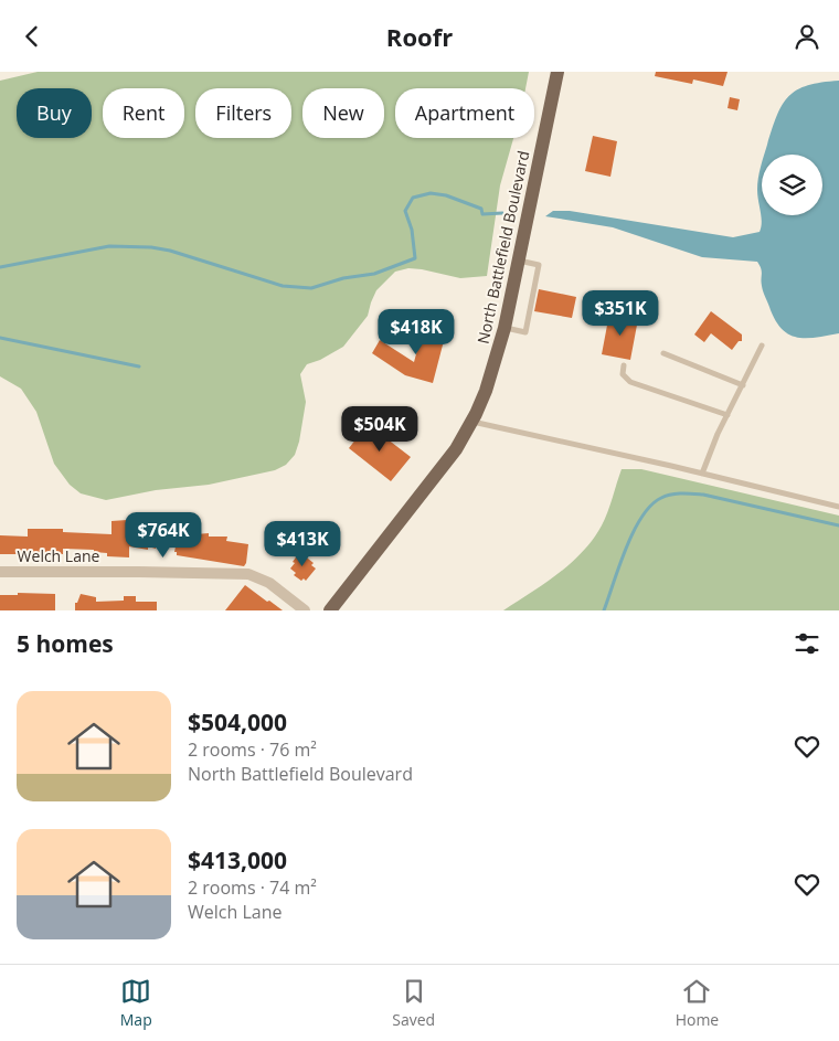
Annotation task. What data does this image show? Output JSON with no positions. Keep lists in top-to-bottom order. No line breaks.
{"streets":{"main road":["North Battlefield Boulevard"],"street":["Welch Lane"]},"page":{"header":"Roofr","chip":["Buy","Rent","Filters","New","Apartment"],"price":["$351K","$418K","$504K","$764K","$413K"],"heading":"5 homes","list":[{"name":"$504,000","note":"2 rooms · 76 m² · North Battlefield Boulevard"},{"name":"$413,000","note":"2 rooms · 74 m² · Welch Lane"}],"tabs":["Map","Saved","Home"]}}
